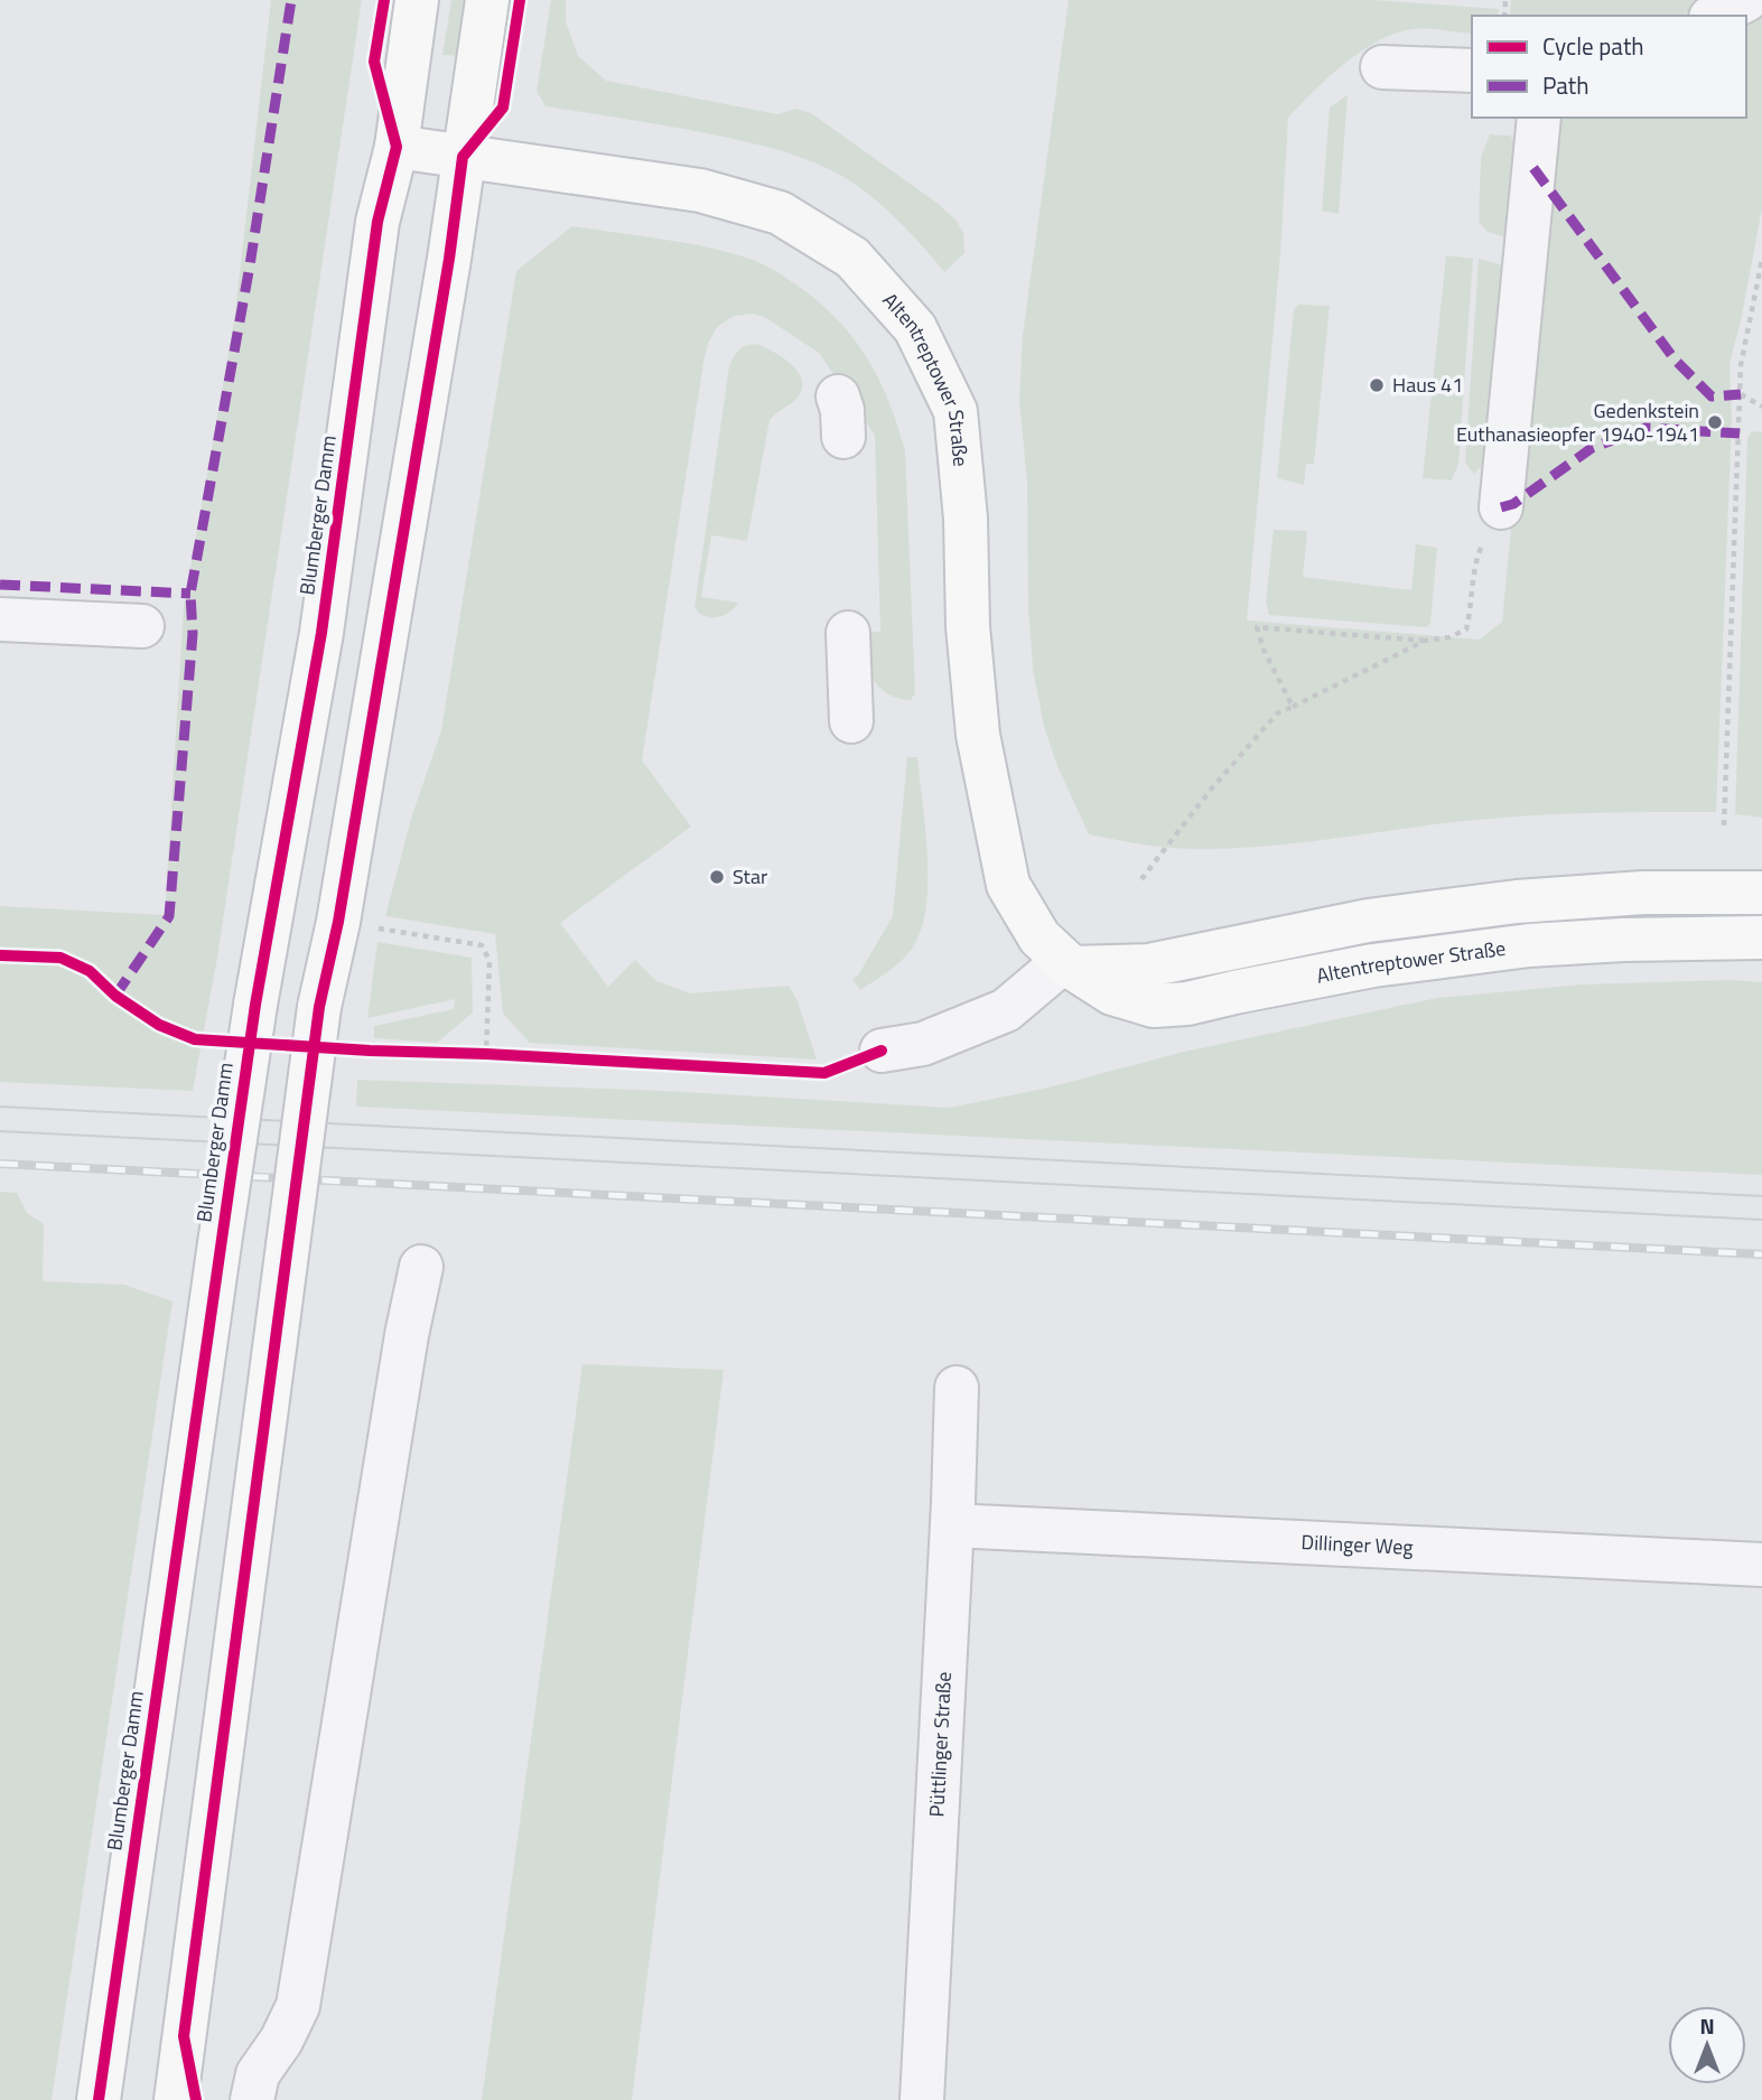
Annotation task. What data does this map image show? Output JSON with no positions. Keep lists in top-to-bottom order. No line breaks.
{"streets":{"main road":["Altentreptower Straße","Blumberger Damm"],"street":["Dillinger Weg","Püttlinger Straße"]},"crossings":[["Altentreptower Straße","Blumberger Damm"],["Dillinger Weg","Püttlinger Straße"]],"places":["Haus 41","Gedenkstein Euthanasieopfer 1940-1941","Star"],"legend":["Cycle path","Path"],"north":"top"}
